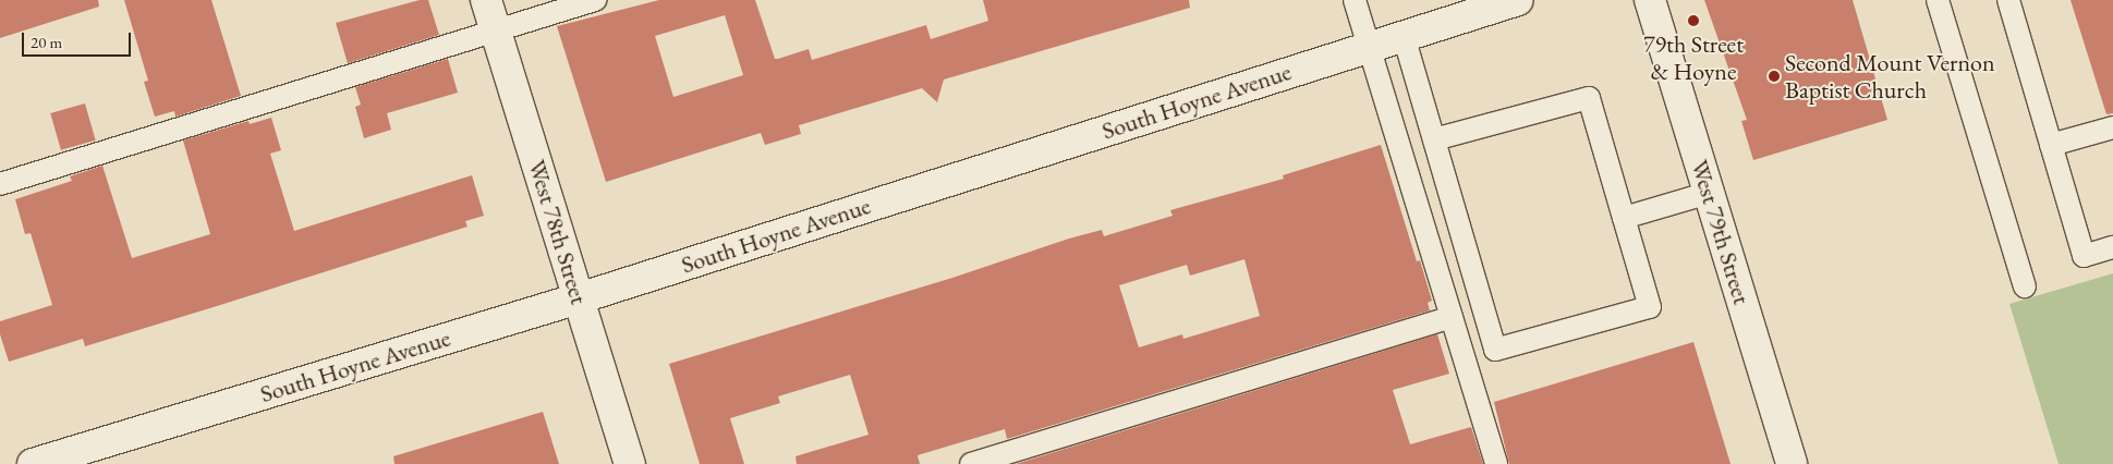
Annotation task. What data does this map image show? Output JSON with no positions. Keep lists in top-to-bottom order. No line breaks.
{"streets":{"street":["South Hoyne Avenue","West 78th Street","West 79th Street"]},"crossings":[["South Hoyne Avenue","West 78th Street"]],"places":["79th Street & Hoyne","Second Mount Vernon Baptist Church"],"scale_bar":"20 m"}
